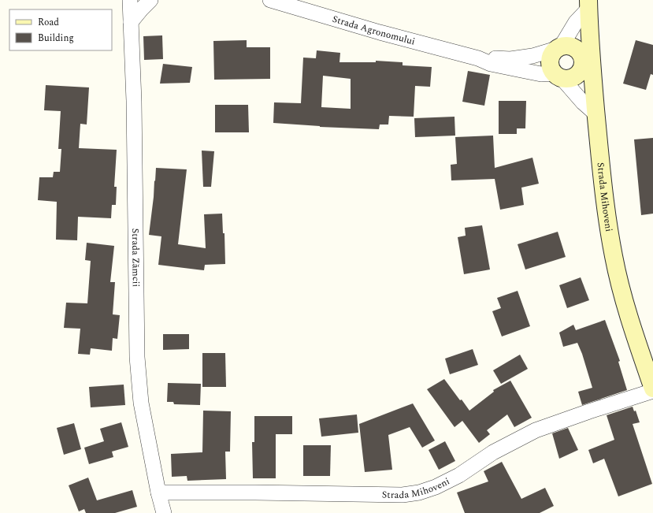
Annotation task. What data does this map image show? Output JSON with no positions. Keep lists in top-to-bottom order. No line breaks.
{"streets":{"main road":["Strada Mihoveni"],"street":["Strada Agronomului","Strada Zămcii"]},"crossings":[["Strada Agronomului","Strada Mihoveni"],["Strada Mihoveni","Strada Zămcii"]],"legend":["Road","Building"]}
